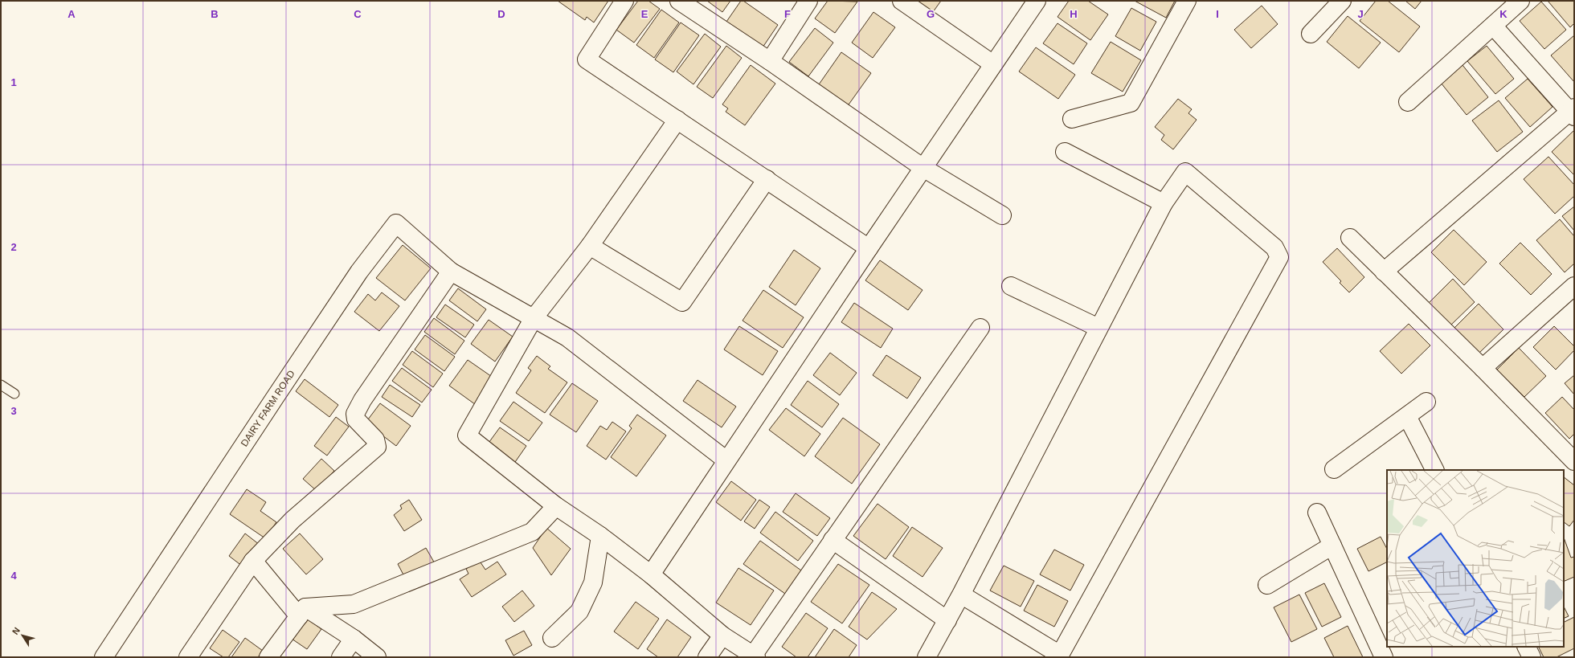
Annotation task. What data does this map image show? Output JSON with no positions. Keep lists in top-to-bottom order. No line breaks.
{"streets":{"street":["DAIRY FARM ROAD"]},"north":"top left","grid":{"columns":["A","B","C","D","E","F","G","H","I","J","K"],"rows":["1","2","3","4"]}}
